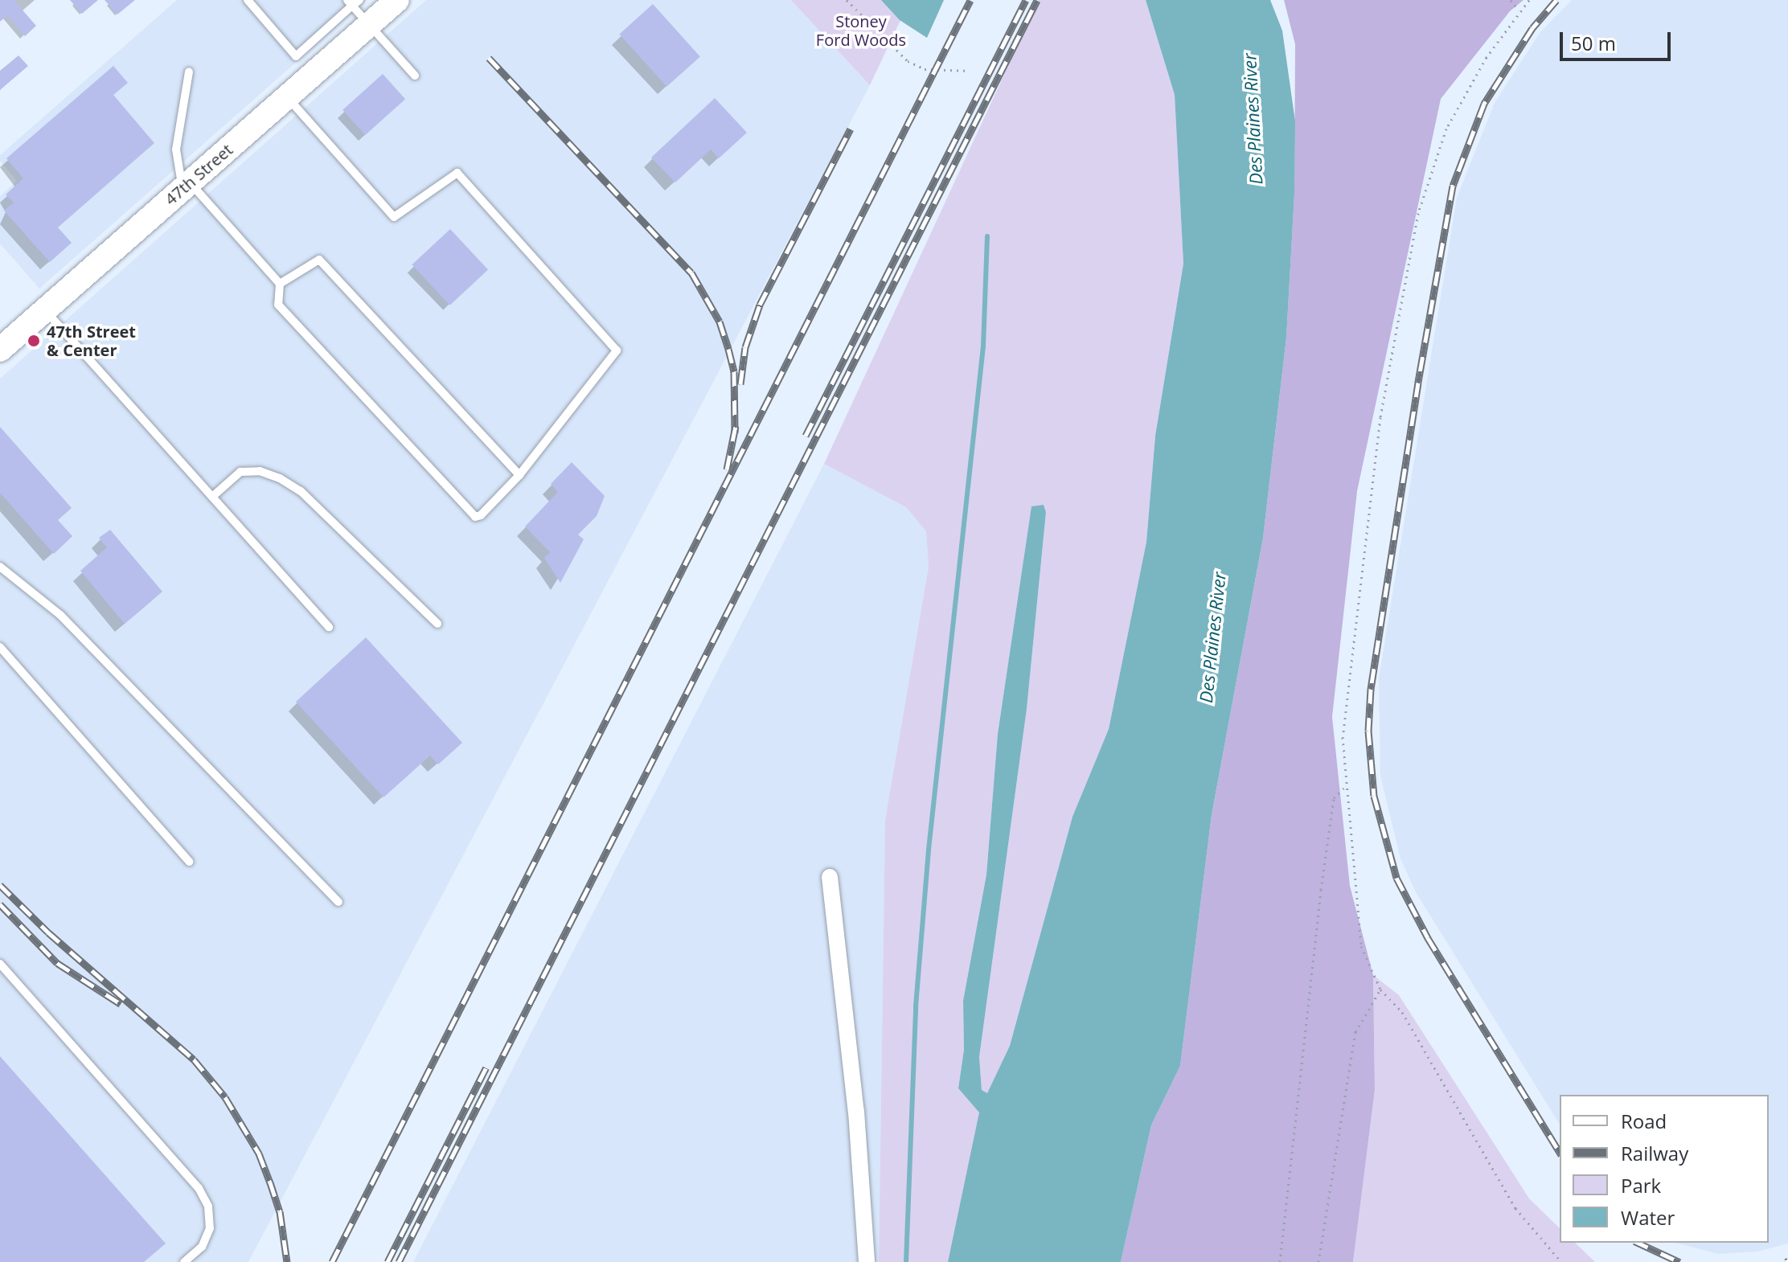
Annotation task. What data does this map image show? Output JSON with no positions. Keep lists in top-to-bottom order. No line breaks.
{"streets":{"main road":["47th Street"]},"water":["Des Plaines River"],"parks":["Stoney Ford Woods"],"places":["47th Street & Center"],"legend":["Road","Railway","Park","Water"],"scale_bar":"50 m"}
